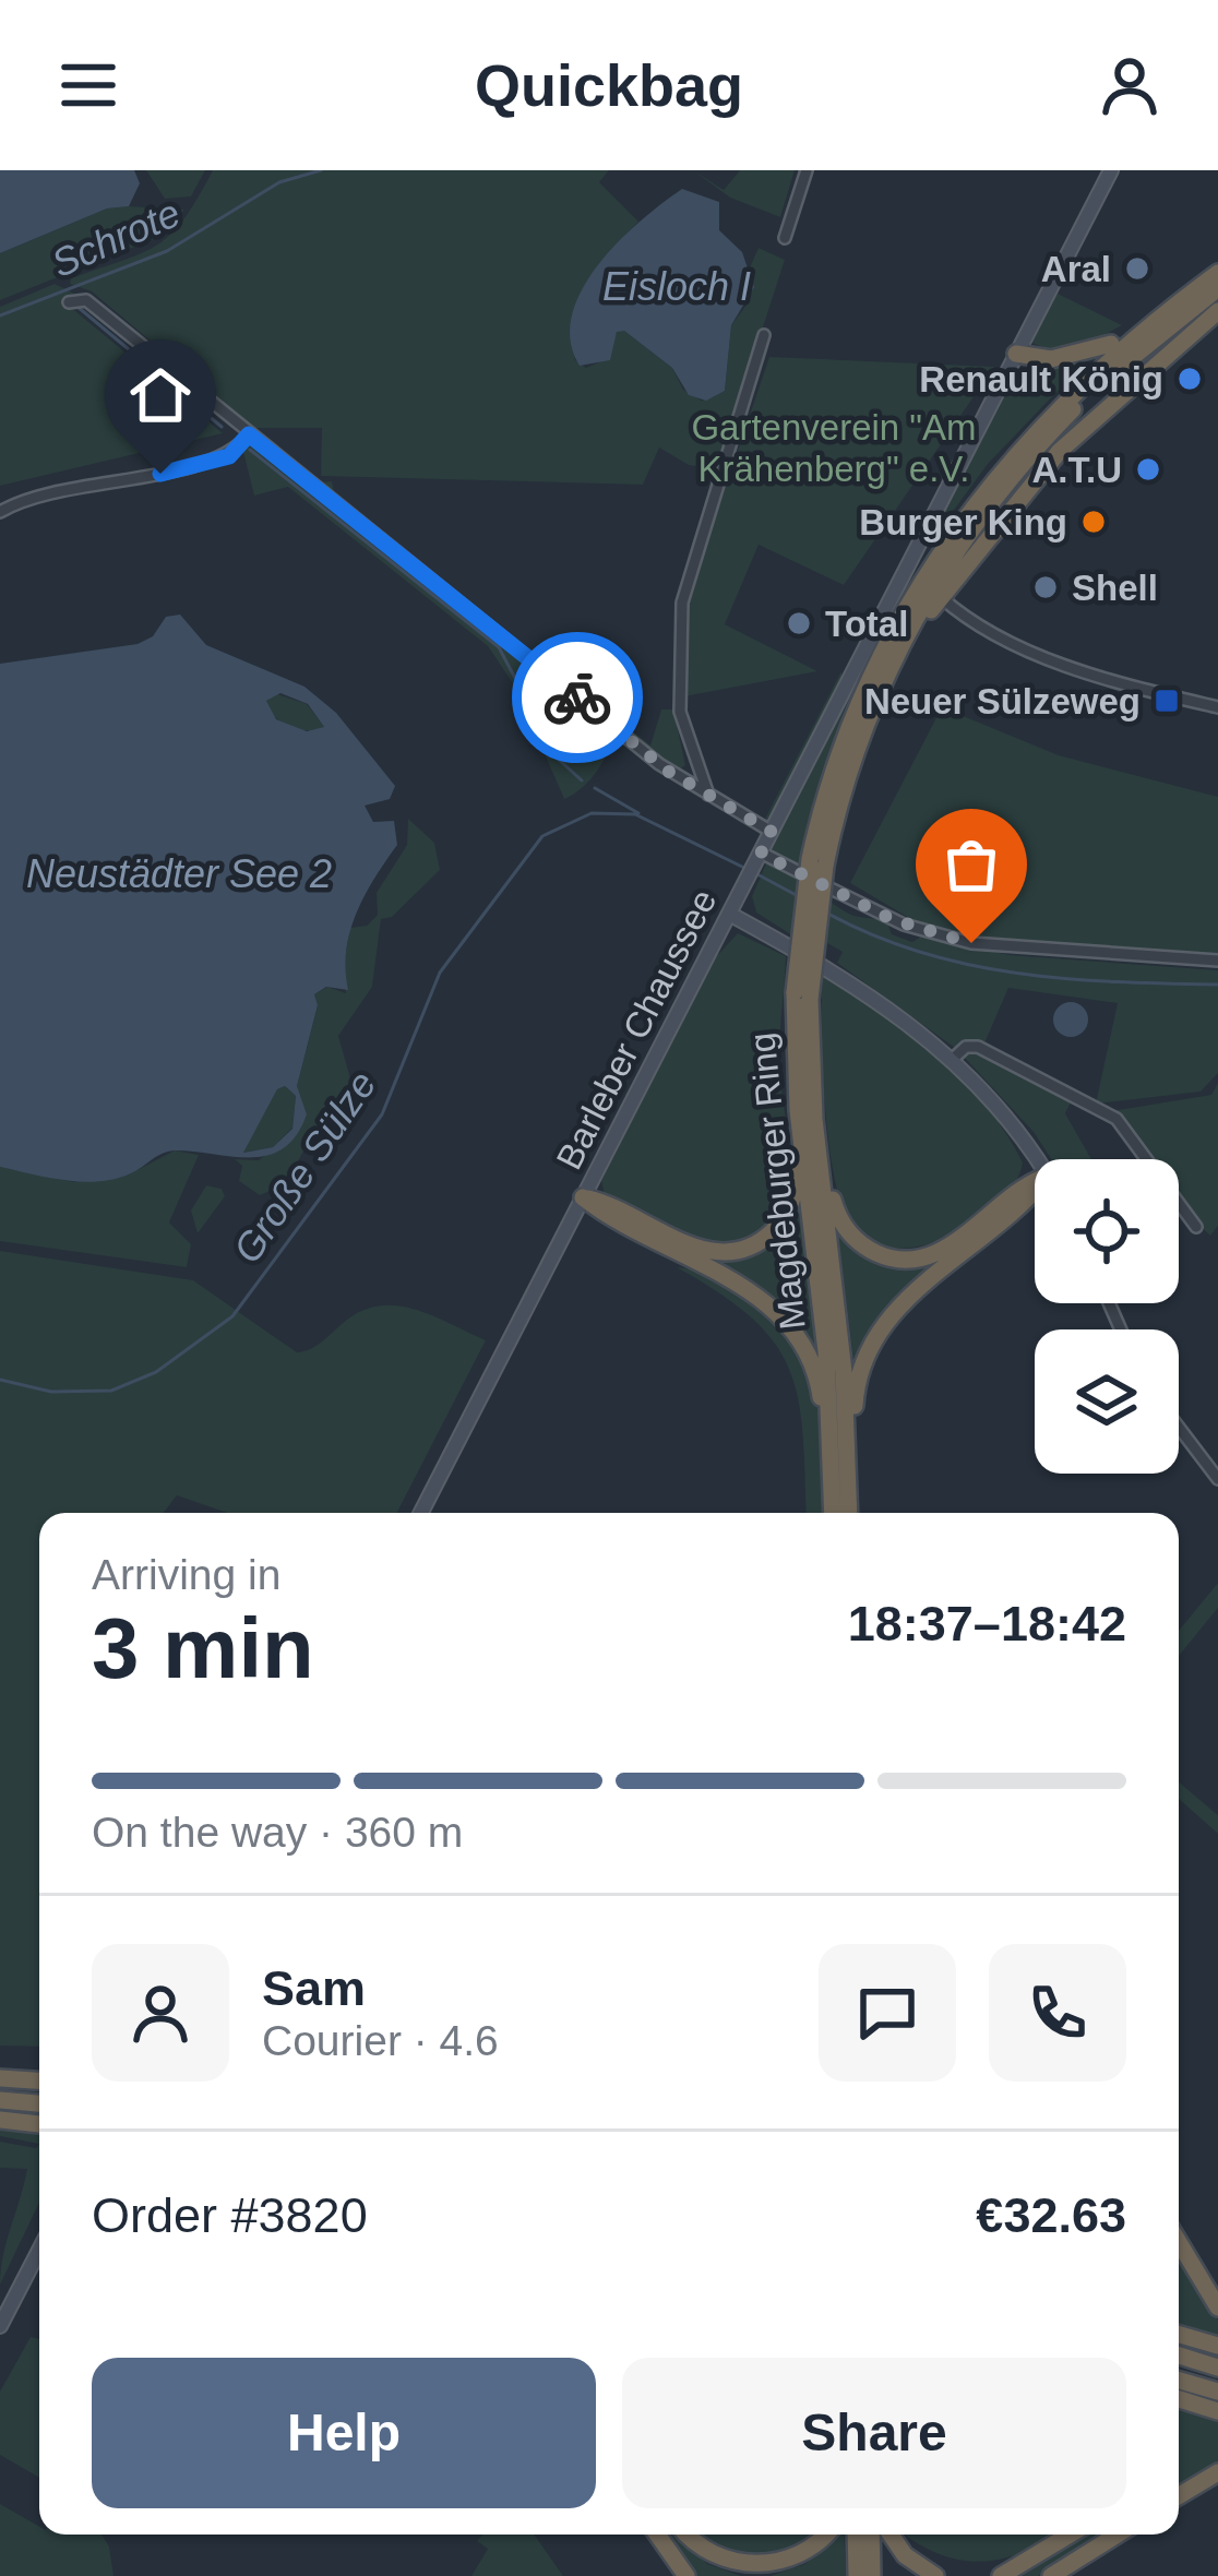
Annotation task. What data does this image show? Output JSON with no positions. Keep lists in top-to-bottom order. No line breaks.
{"streets":{"highway":["Magdeburger Ring"],"street":["Barleber Chaussee"]},"water":["Schrote","Eisloch I","Neustädter See 2","Große Sülze"],"parks":["Gartenverein \"Am Krähenberg\" e.V."],"places":{"other":["Aral","Renault König","A.T.U","Burger King","Shell","Total"],"transit":["Neuer Sülzeweg"]},"page":{"header":"Quickbag","heading":["3 min","Arriving in","18:37–18:42"],"panel":["Sam","Courier · 4.6","Order #3820","€32.63"],"bar":"On the way · 360 m","buttons":["Help","Share"]}}
